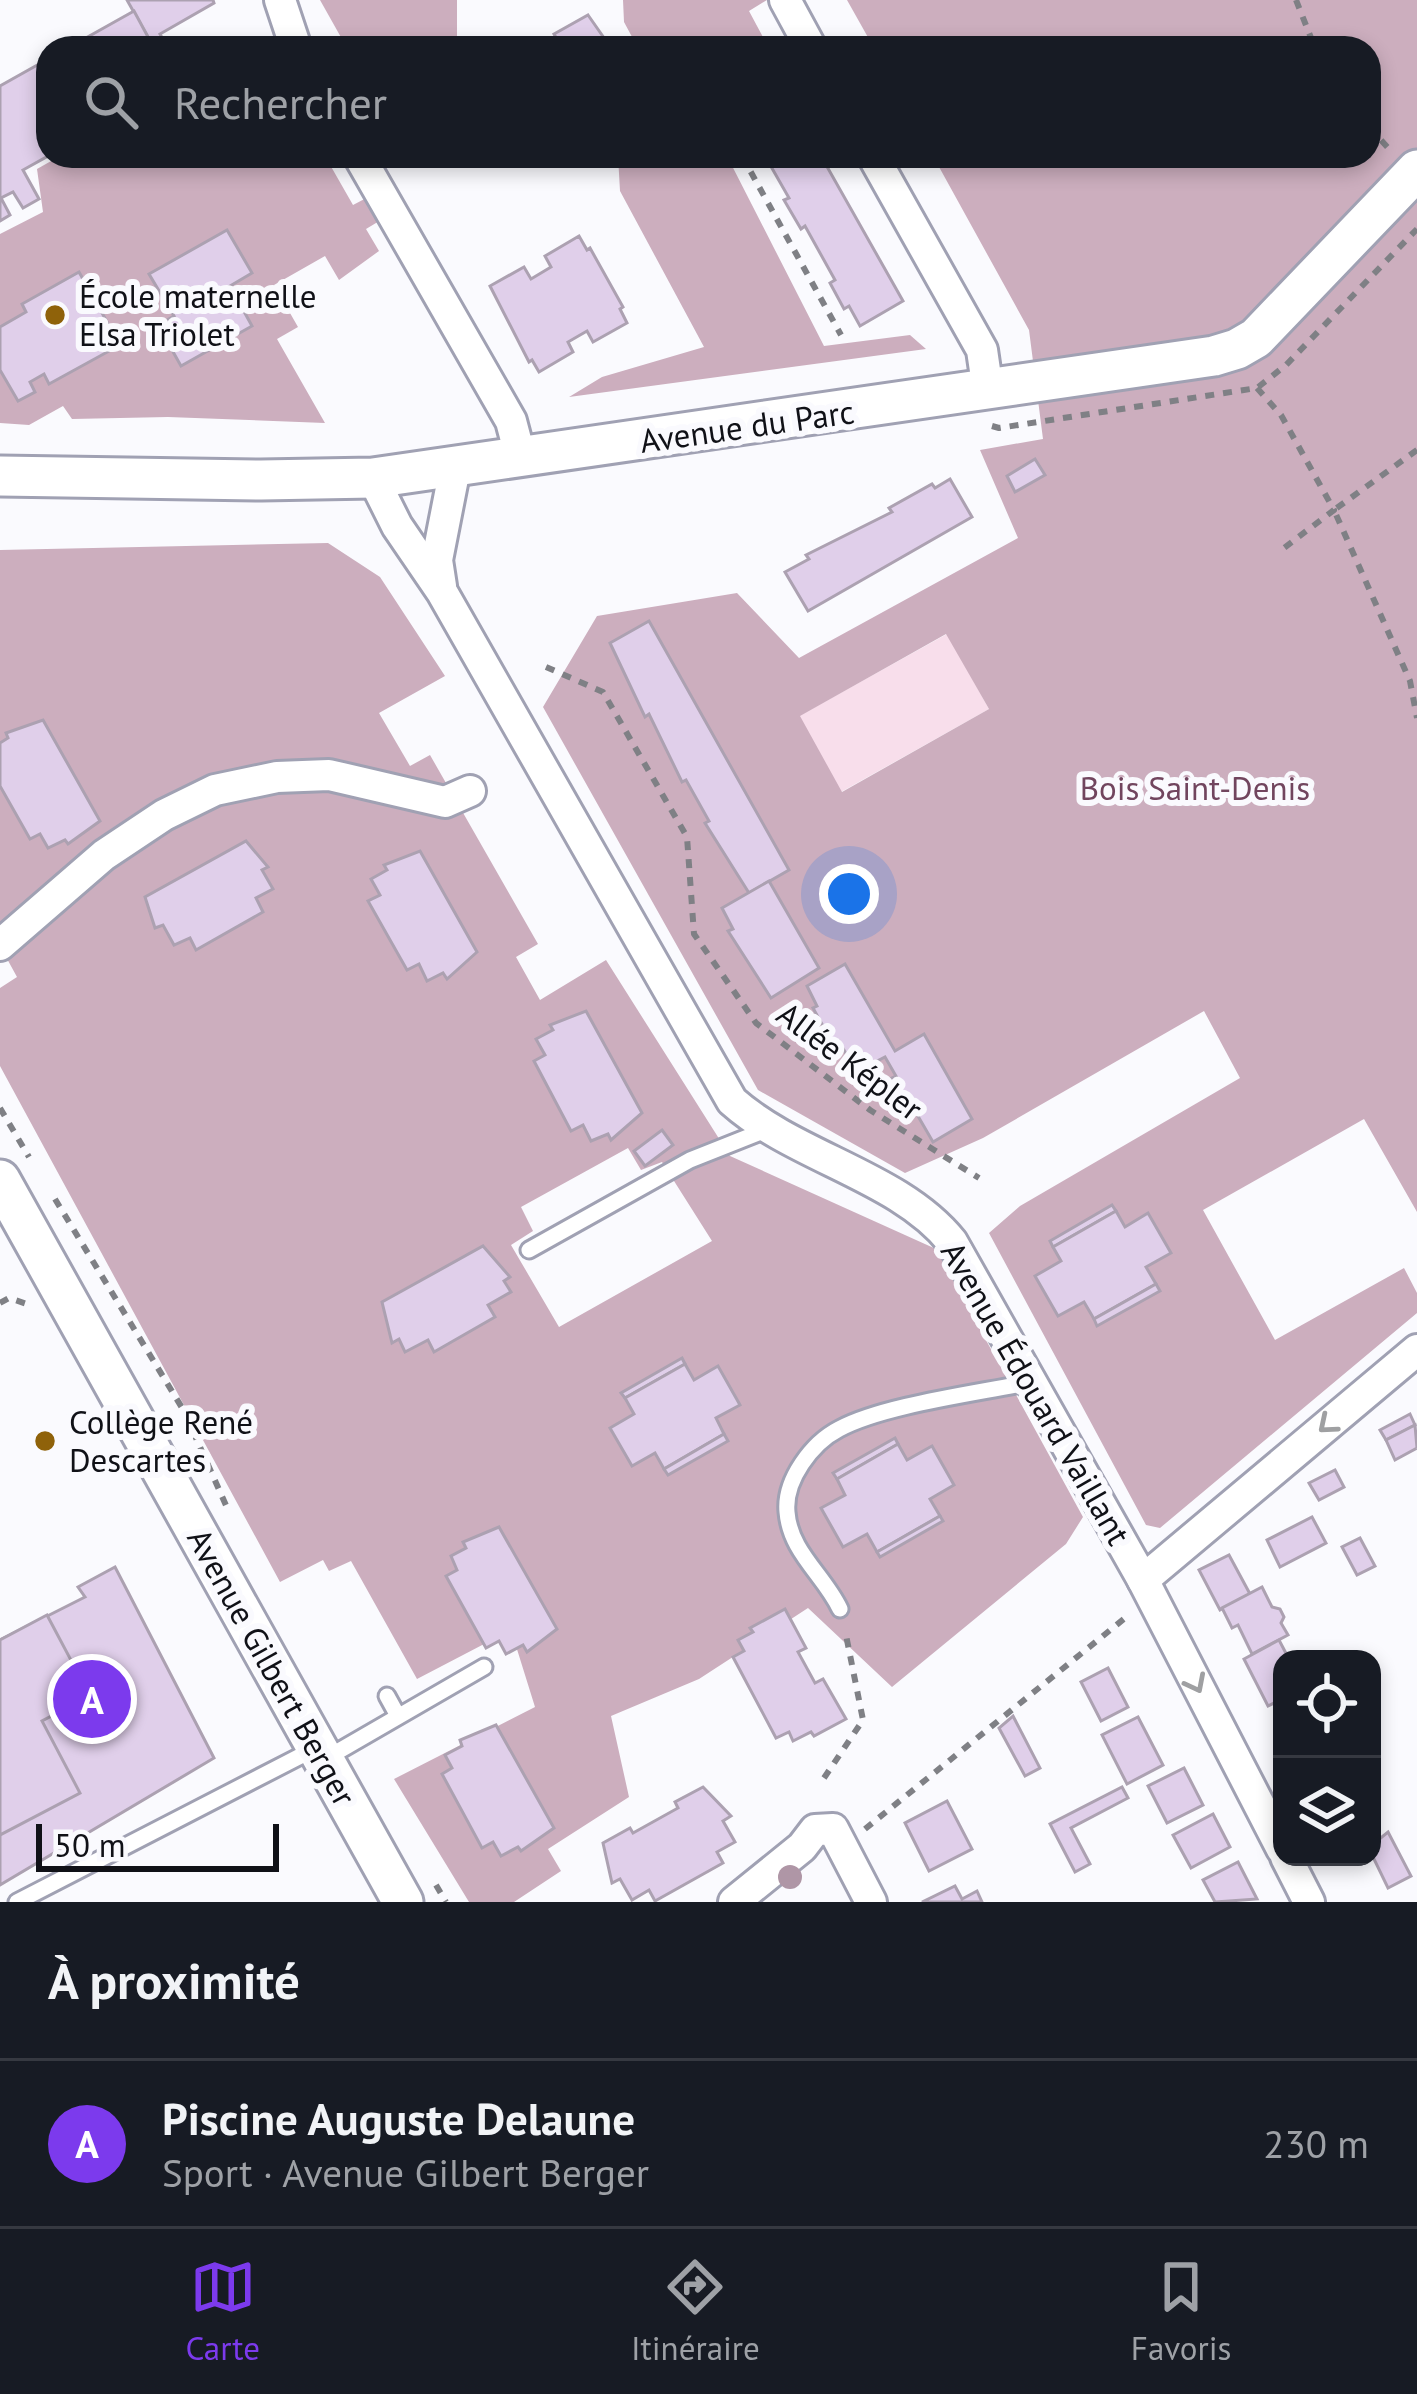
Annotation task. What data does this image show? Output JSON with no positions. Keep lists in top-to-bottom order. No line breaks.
{"streets":{"street":["Avenue du Parc","Avenue Édouard Vaillant","Avenue Gilbert Berger"],"path":["Allée Képler"]},"crossings":[["Avenue du Parc","Avenue Édouard Vaillant"]],"parks":["Bois Saint-Denis"],"places":["École maternelle Elsa Triolet","Collège René Descartes"],"scale_bar":"50 m","page":{"search":"Rechercher","pins":"A","scale":"50 m","heading":"À proximité","list":[{"mark":"A","name":"Piscine Auguste Delaune","note":"Sport · Avenue Gilbert Berger","value":"230 m"}],"nav":["Carte","Itinéraire","Favoris"]}}
